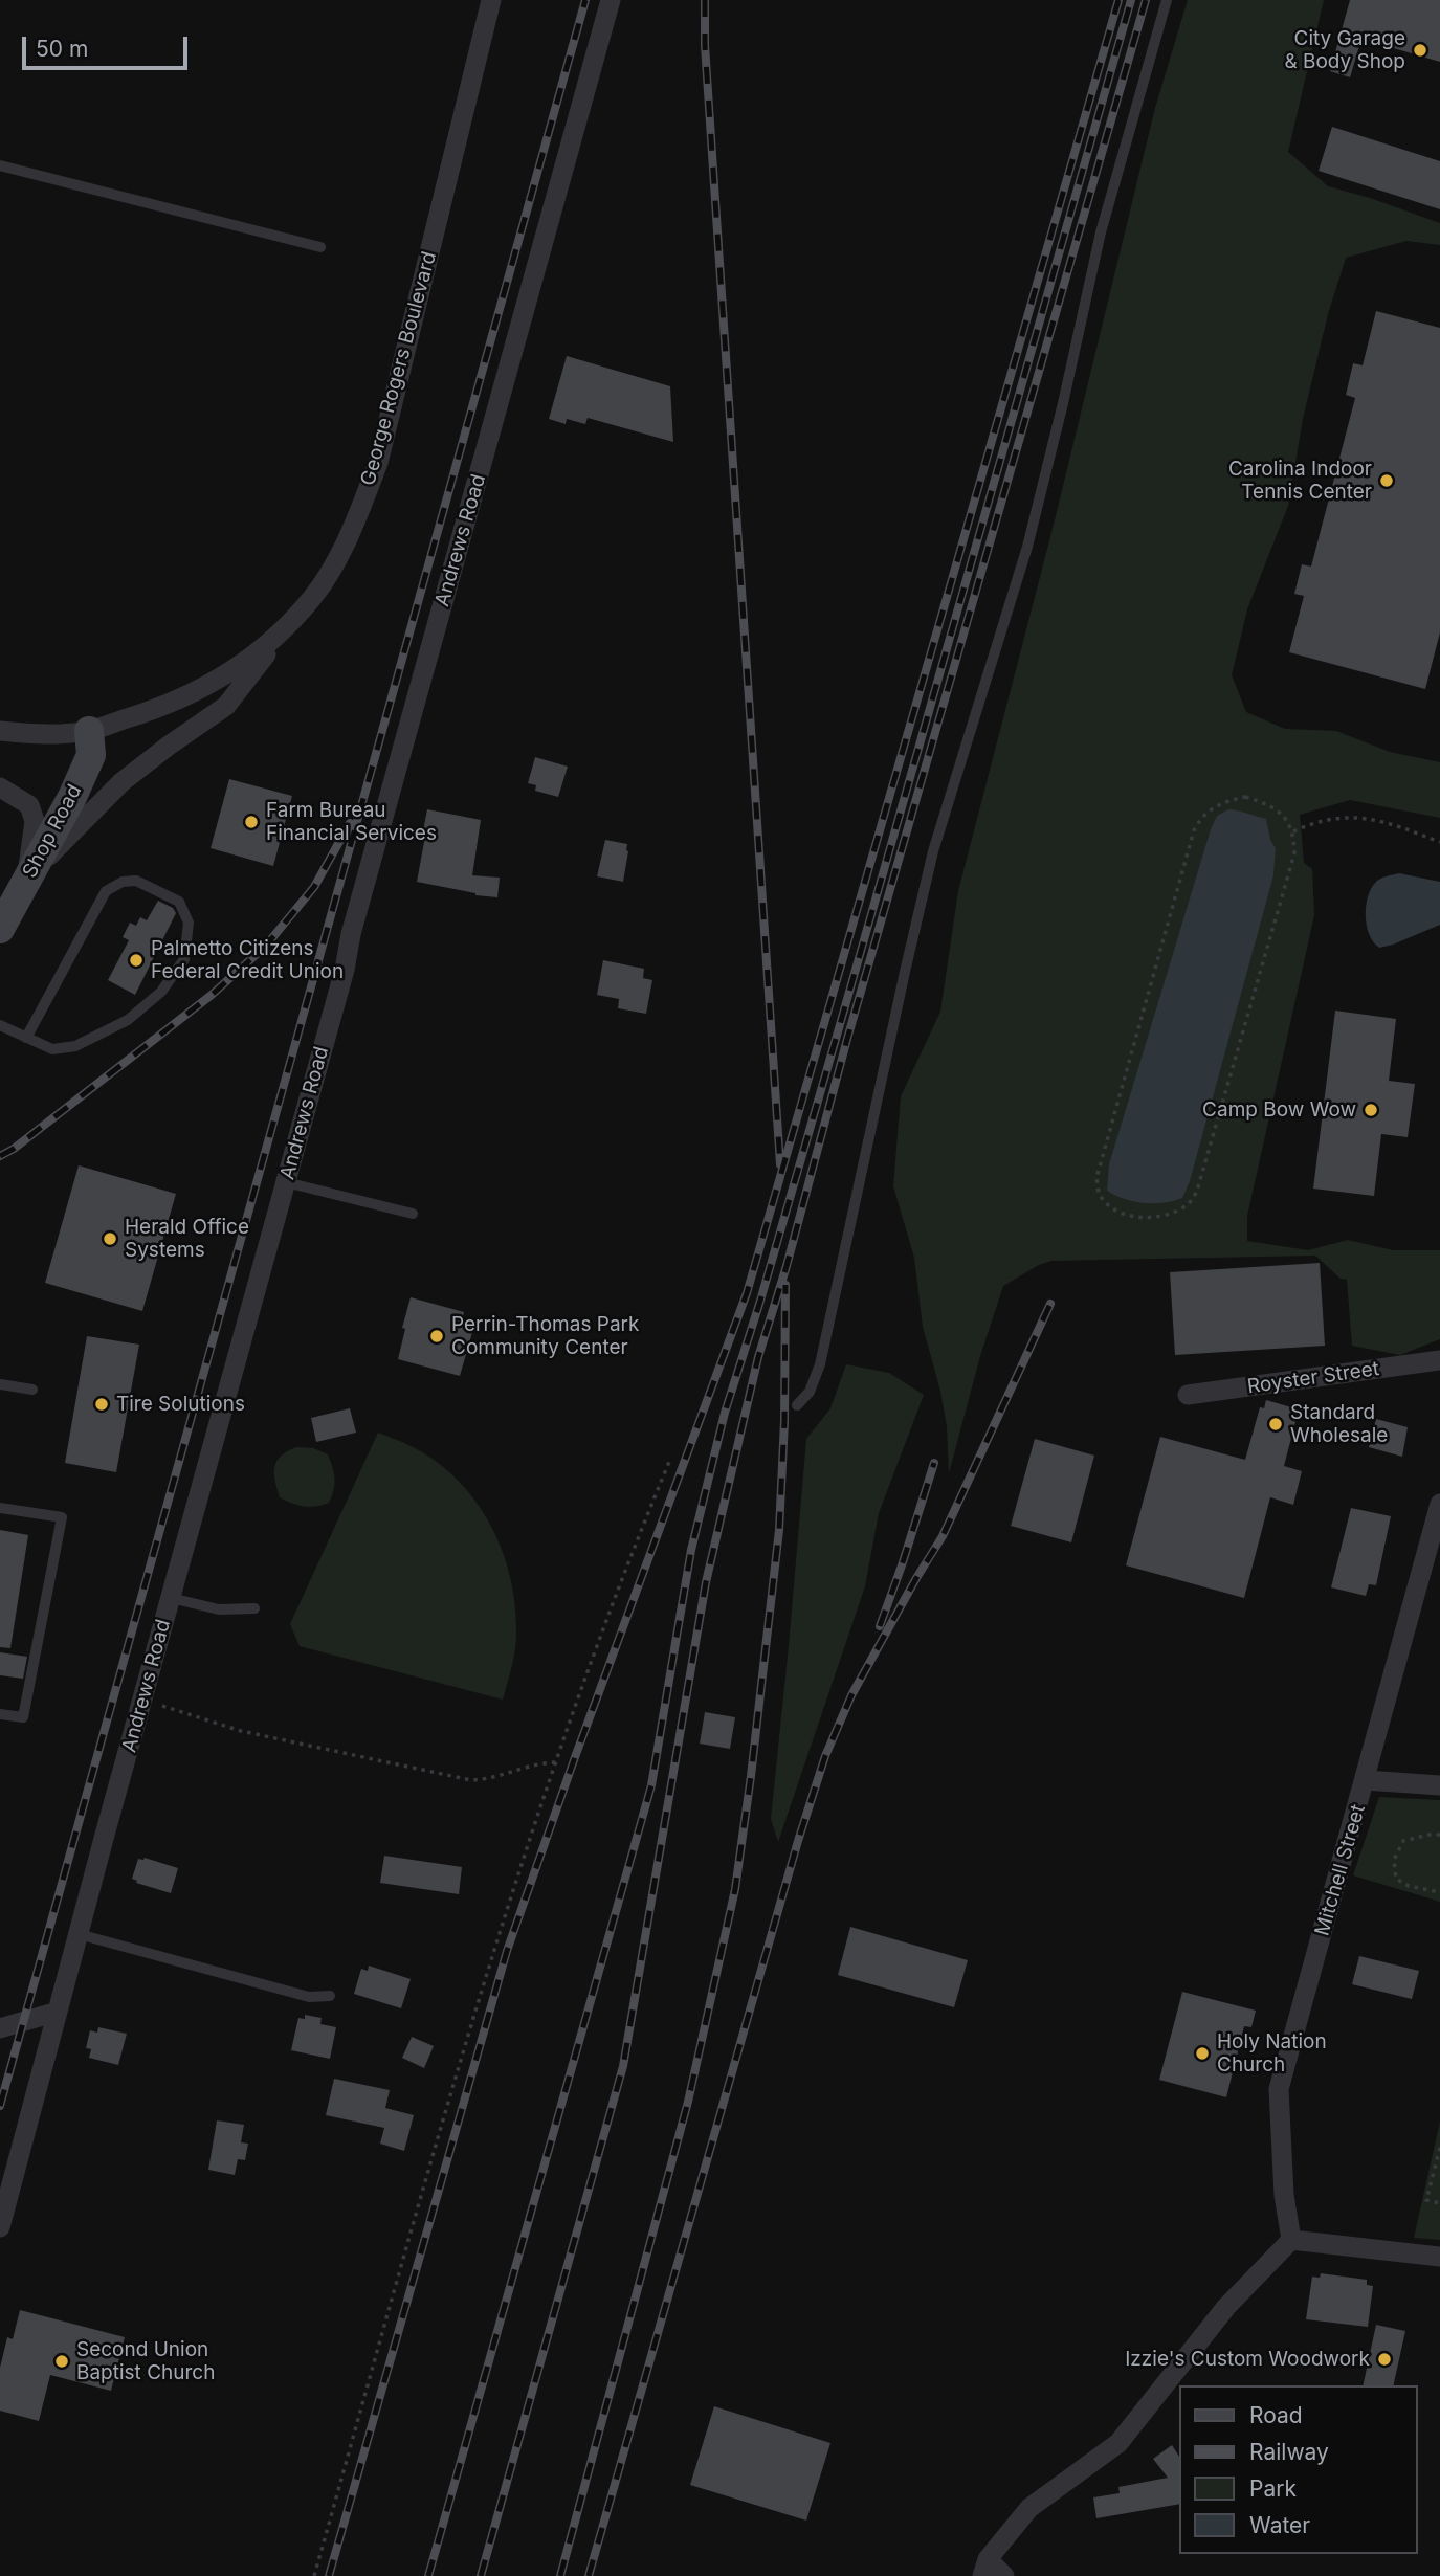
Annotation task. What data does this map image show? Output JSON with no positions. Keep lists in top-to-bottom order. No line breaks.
{"streets":{"street":["George Rogers Boulevard","Andrews Road","Shop Road","Royster Street","Mitchell Street"]},"crossings":[["George Rogers Boulevard","Shop Road"]],"places":["City Garage & Body Shop","Carolina Indoor Tennis Center","Farm Bureau Financial Services","Palmetto Citizens Federal Credit Union","Camp Bow Wow","Herald Office Systems","Perrin-Thomas Park Community Center","Tire Solutions","Standard Wholesale","Holy Nation Church","Izzie's Custom Woodwork","Second Union Baptist Church"],"legend":["Road","Railway","Park","Water"],"scale_bar":"50 m"}
